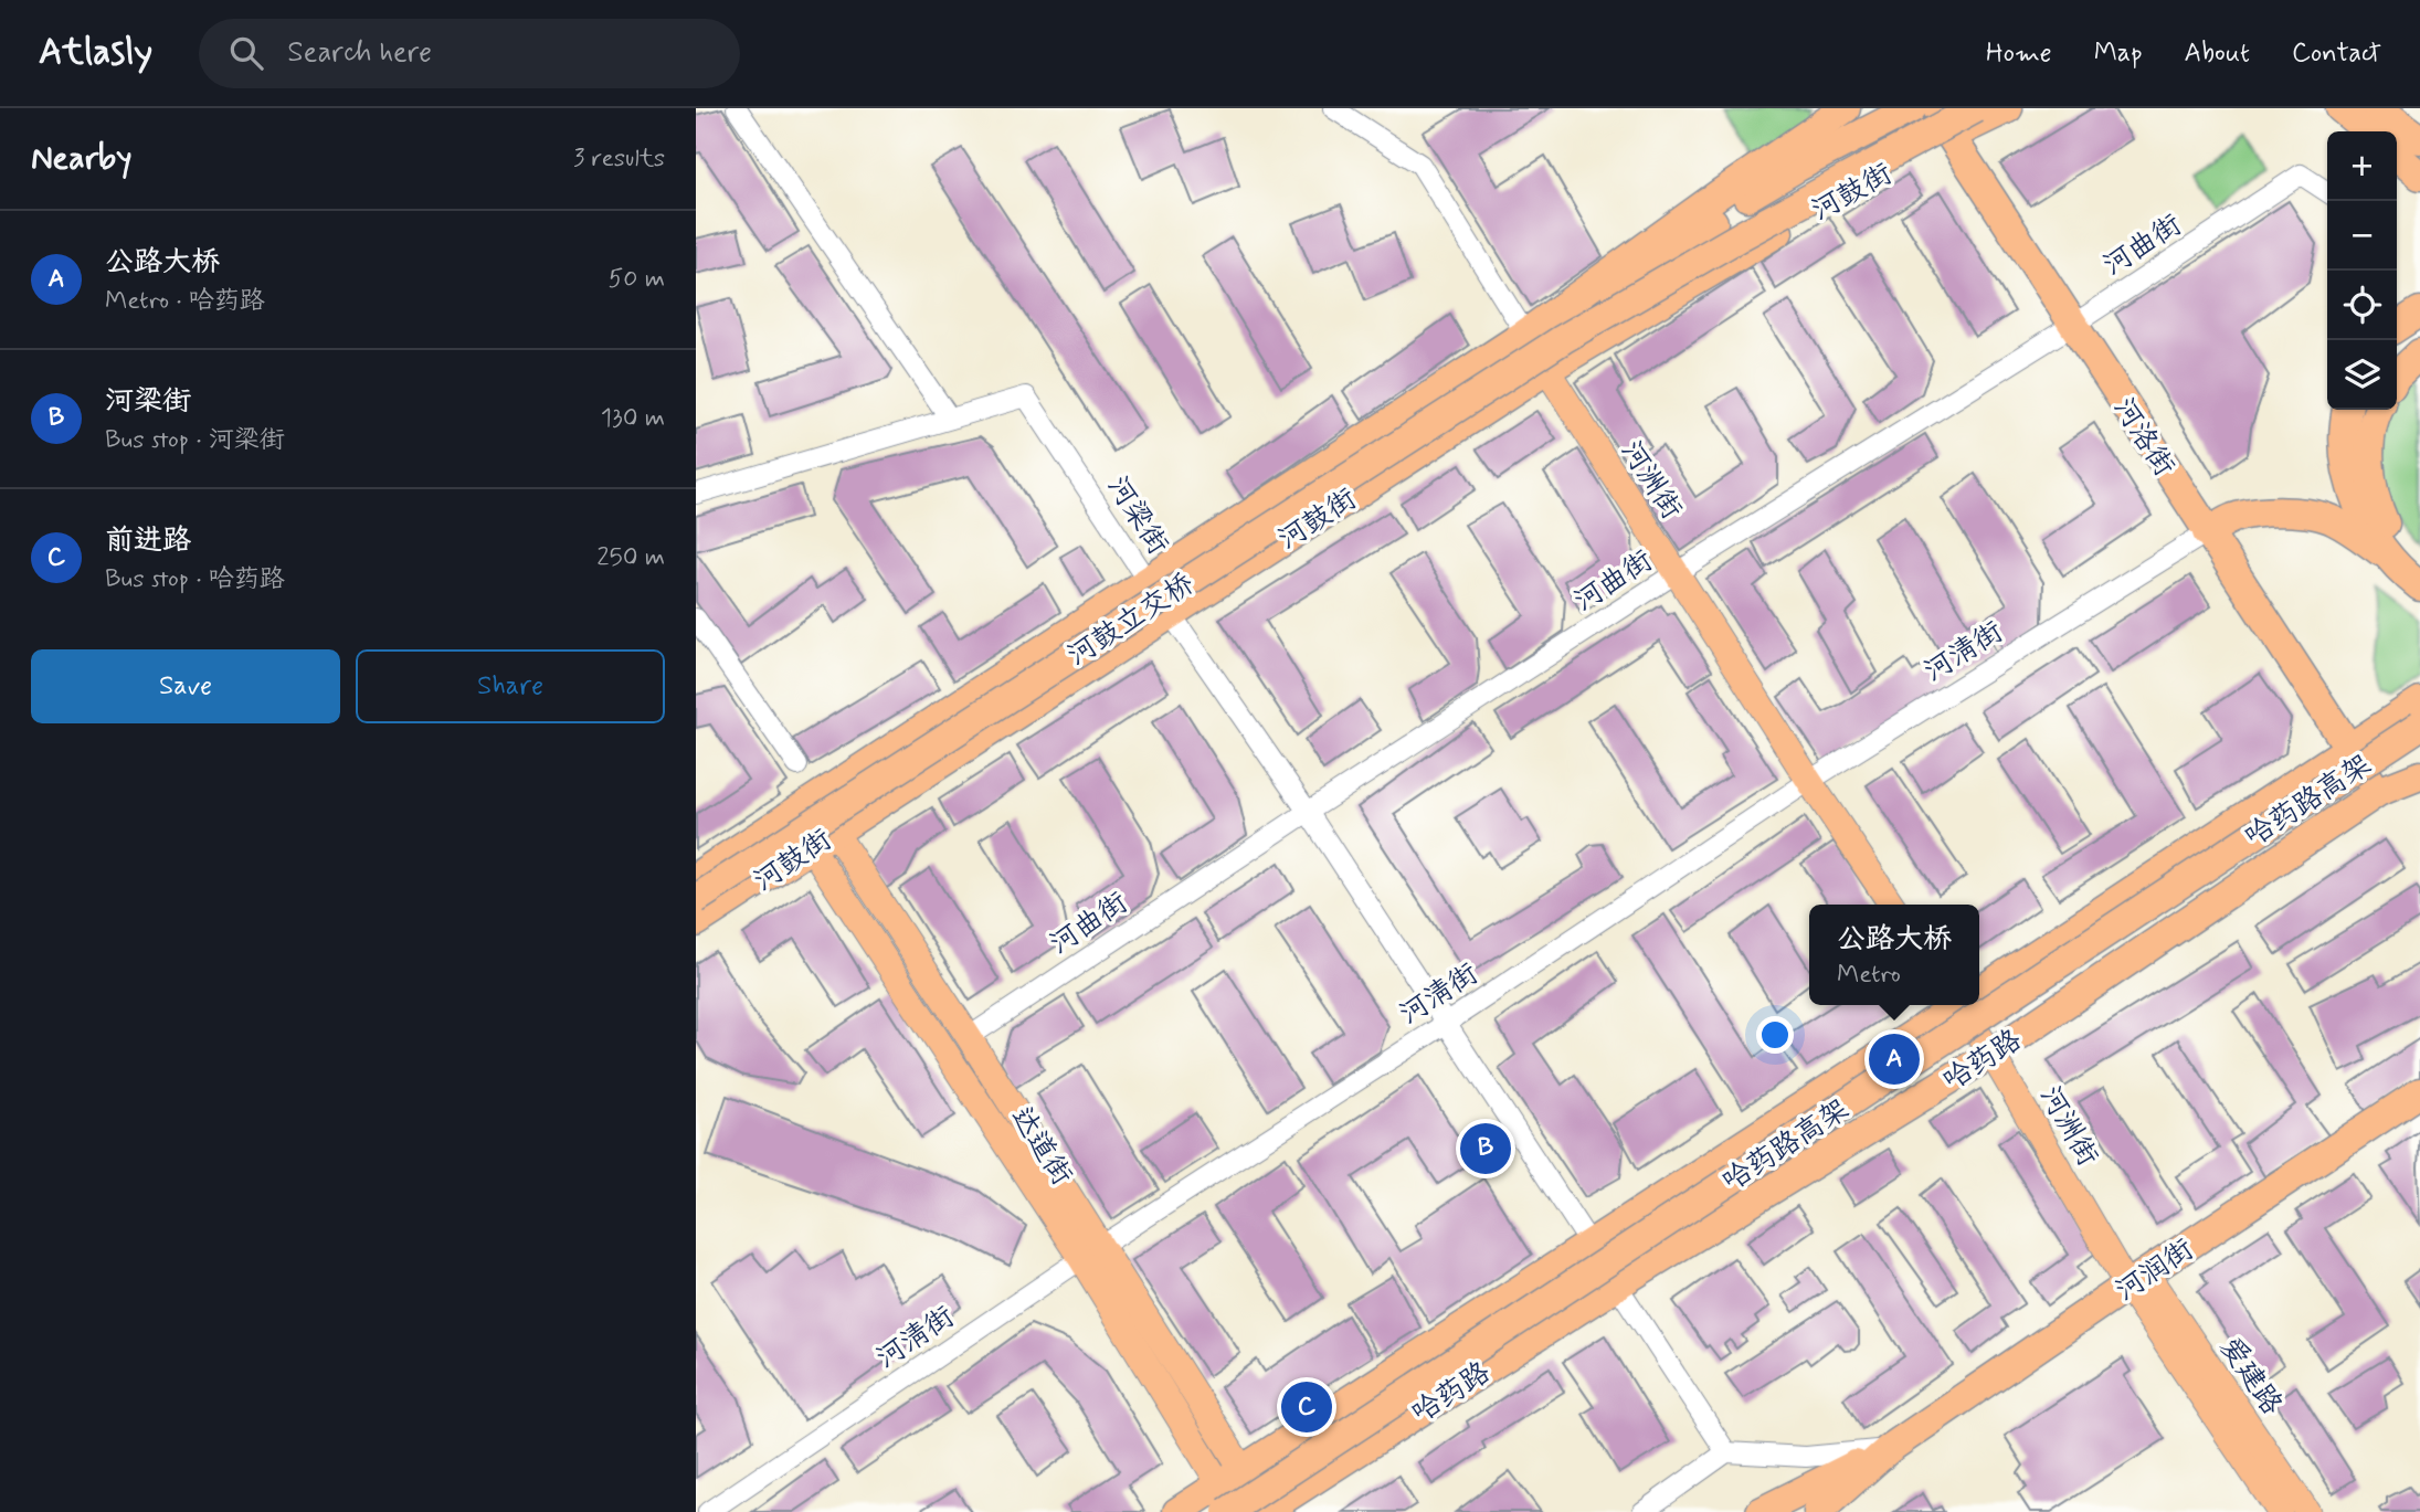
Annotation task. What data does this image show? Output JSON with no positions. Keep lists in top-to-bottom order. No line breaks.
{"streets":{"highway":["河鼓街","河洛街","河鼓立交桥","哈药路高架","哈药路","河润街"],"main road":["河洲街","达道街","爱建路"],"street":["河曲街","河梁街","河清街"]},"crossings":[["河鼓街","河洛街"],["河鼓街","河洲街"],["河鼓街","河梁街"],["河鼓街","达道街"],["河曲街","河洛街"],["河曲街","河洲街"],["河曲街","河梁街"],["河洛街","河清街"],["河洛街","哈药路"],["河洲街","河清街"],["河洲街","哈药路"],["河洲街","河润街"],["河洲街","爱建路"],["河梁街","河清街"],["河梁街","哈药路"],["河梁街","河润街"],["河清街","达道街"],["哈药路高架","哈药路"],["河润街","爱建路"]],"page":{"header":"Atlasly","search":"Search here","nav":["Home","Map","About","Contact"],"heading":["Nearby","3 results"],"map_buttons":["+","−"],"list":[{"mark":"A","name":"公路大桥","note":"Metro · 哈药路","value":"50 m"},{"mark":"B","name":"河梁街","note":"Bus stop · 河梁街","value":"130 m"},{"mark":"C","name":"前进路","note":"Bus stop · 哈药路","value":"250 m"}],"buttons":["Save","Share"],"popup":["公路大桥","Metro"],"pins":["A","B","C"]}}
